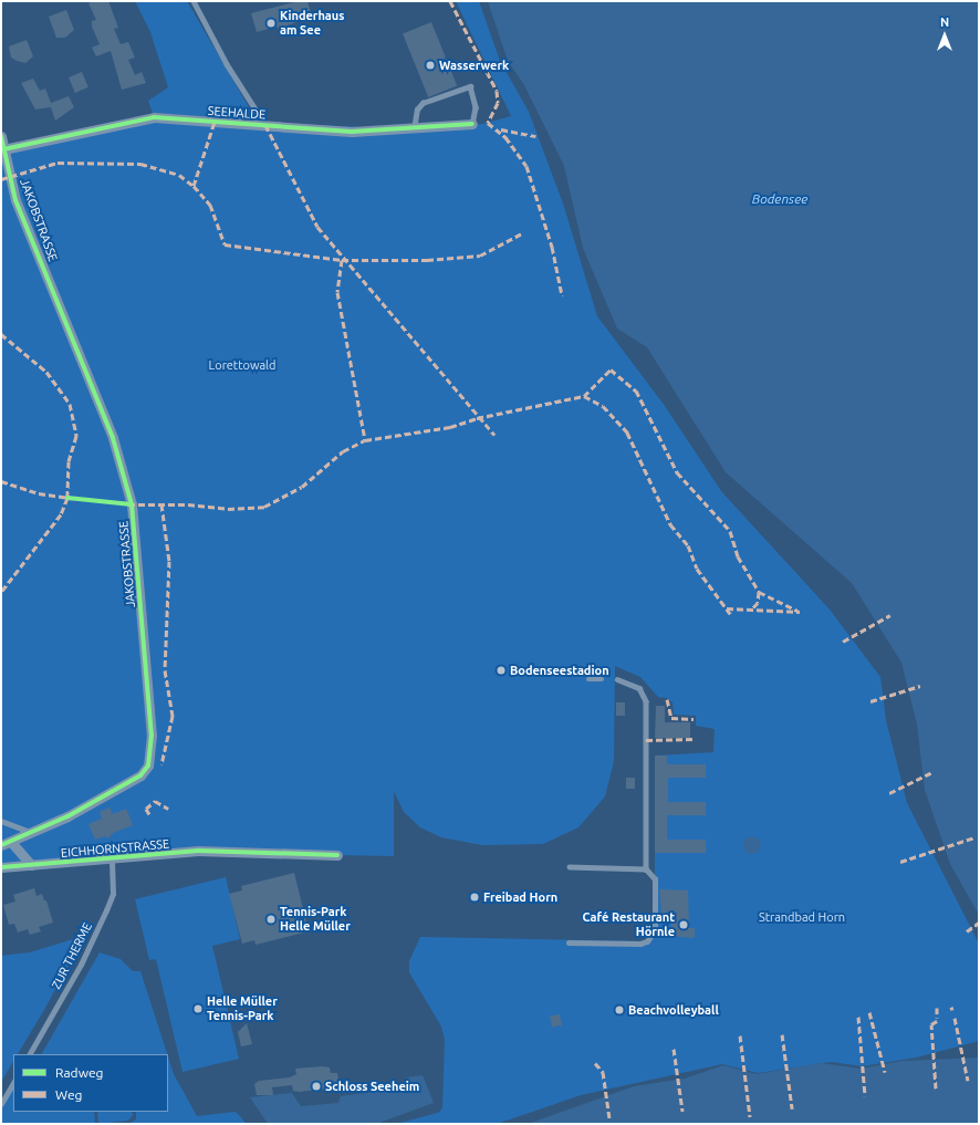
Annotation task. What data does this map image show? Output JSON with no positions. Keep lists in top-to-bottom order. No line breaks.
{"streets":{"street":["SEEHALDE","JAKOBSTRASSE","EICHHORNSTRASSE"],"lane":["ZUR THERME"]},"crossings":[["SEEHALDE","JAKOBSTRASSE"],["EICHHORNSTRASSE","ZUR THERME"]],"water":["Bodensee"],"parks":["Lorettowald","Strandbad Horn"],"places":["Kinderhaus am See","Wasserwerk","Bodenseestadion","Freibad Horn","Tennis-Park Helle Müller","Café Restaurant Hörnle","Helle Müller Tennis-Park","Beachvolleyball","Schloss Seeheim"],"legend":["Radweg","Weg"],"north":"top"}
